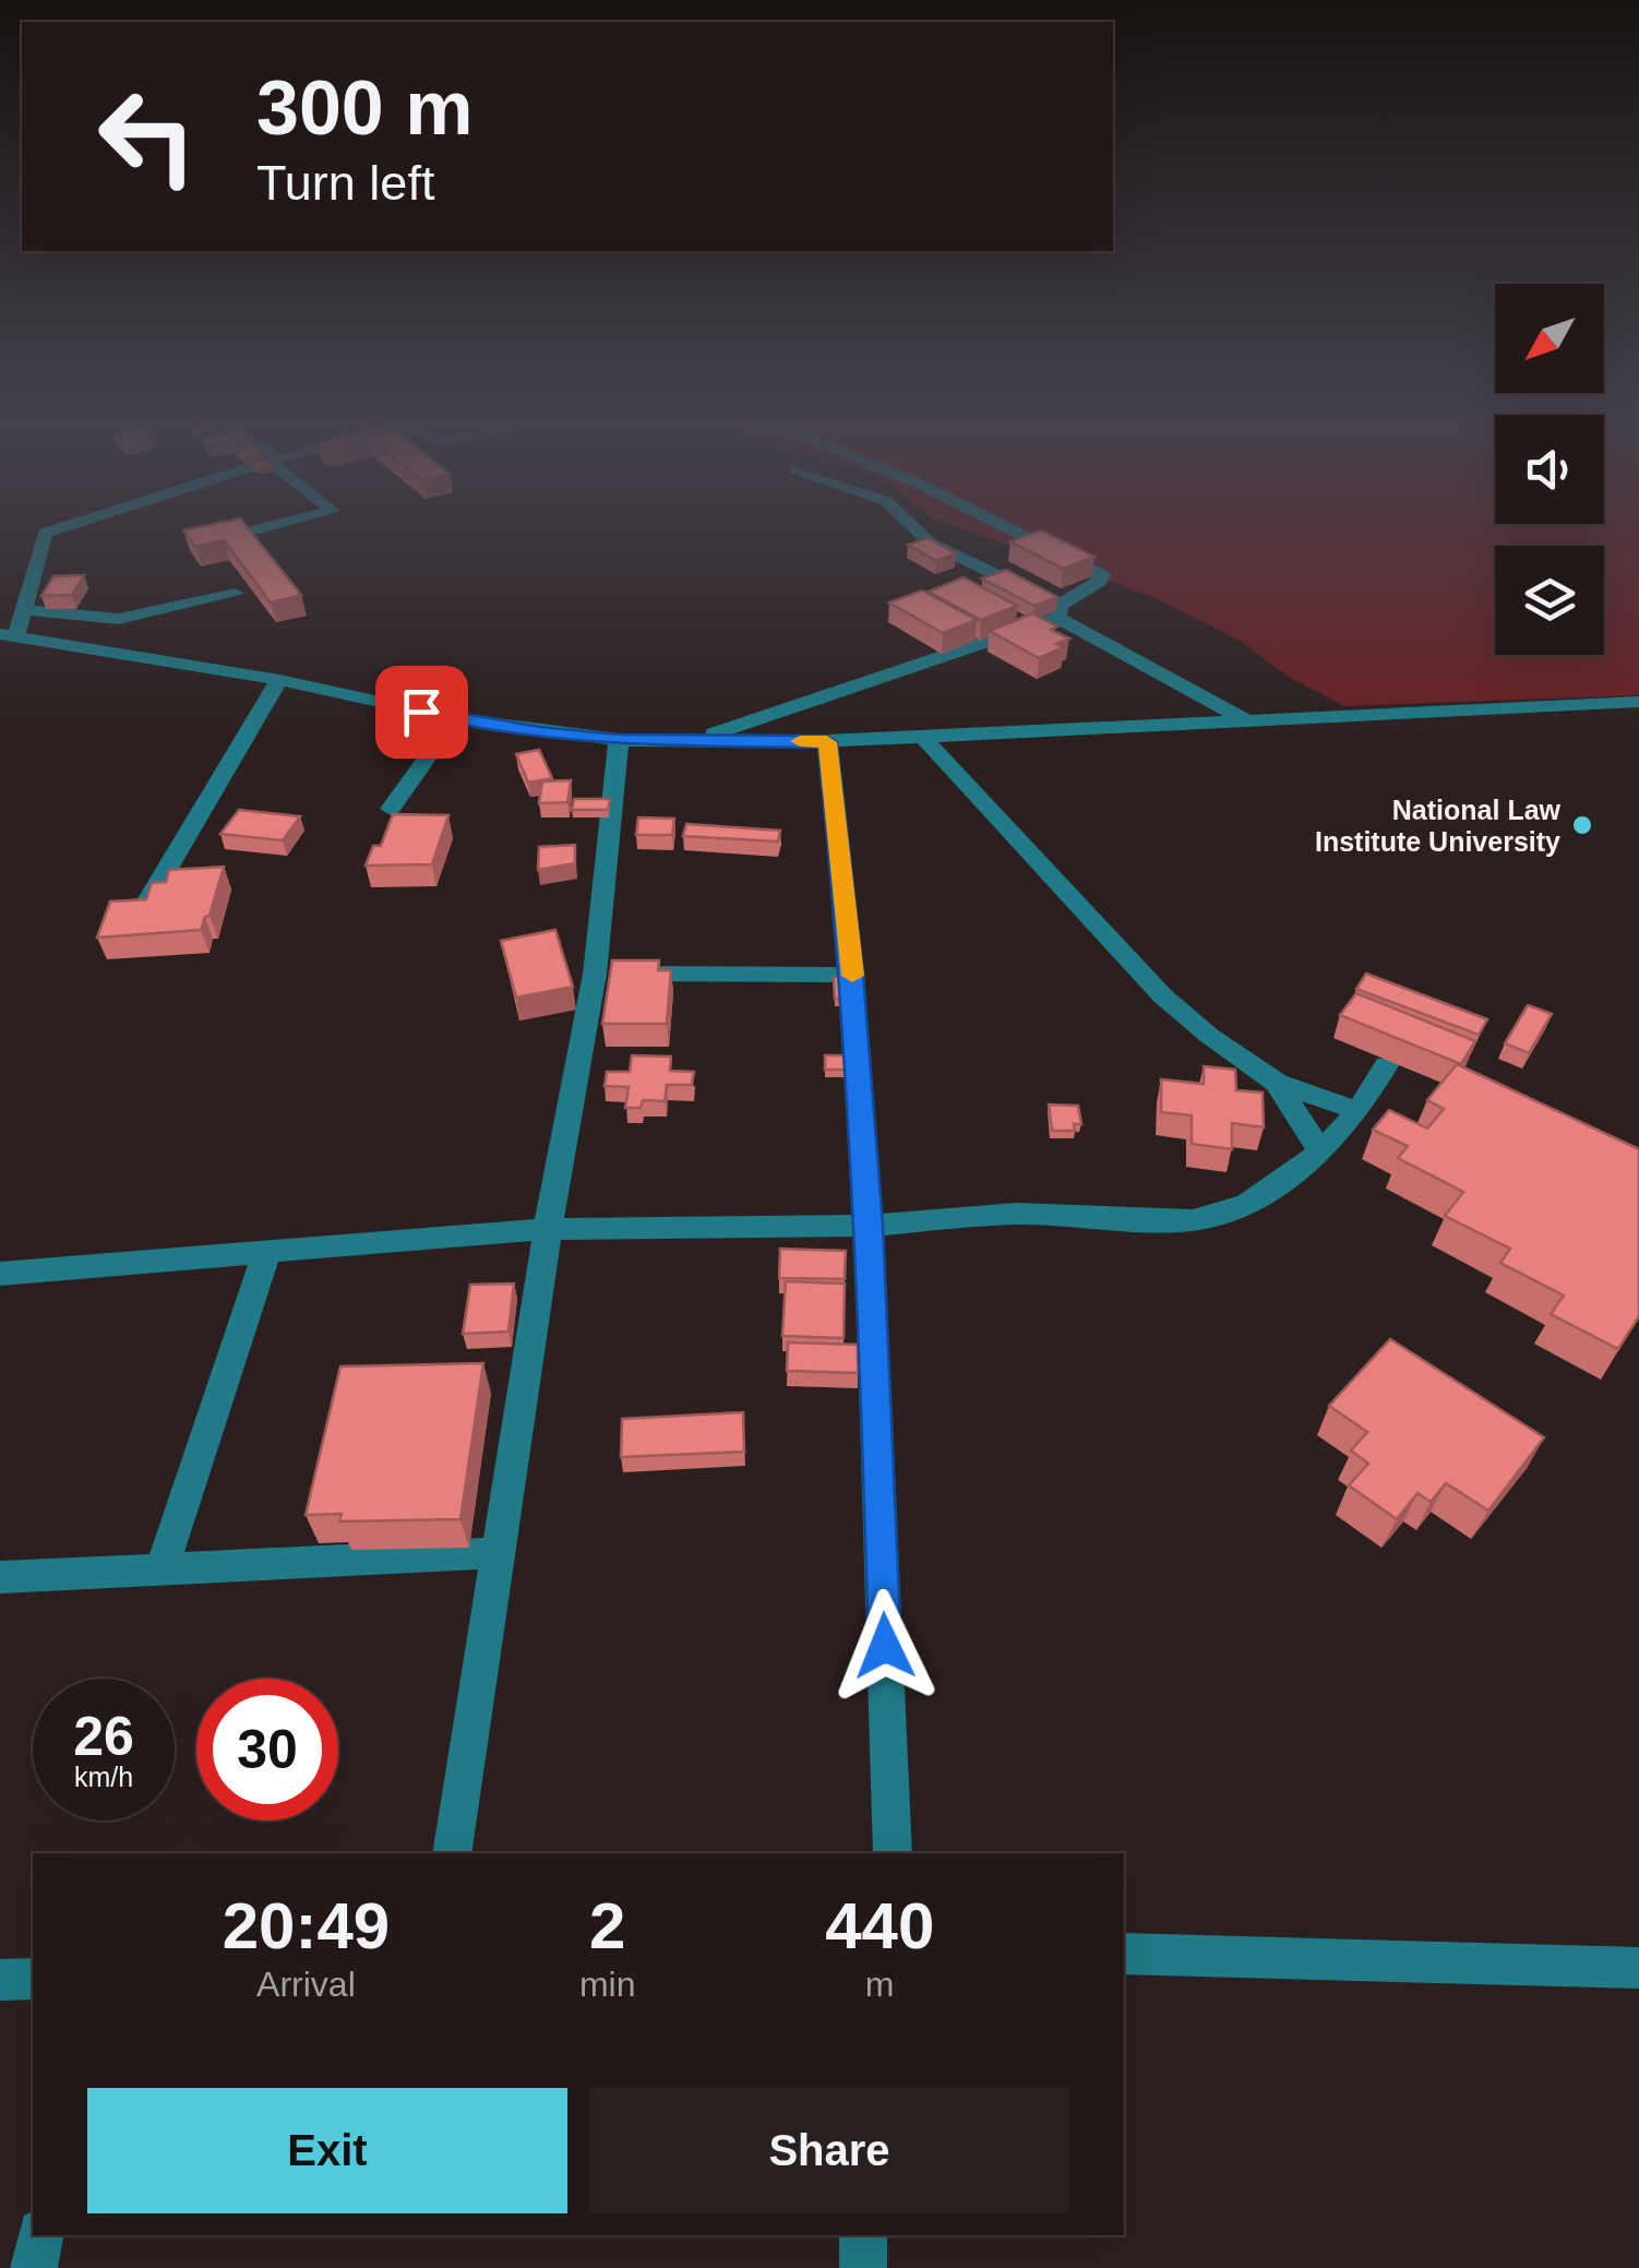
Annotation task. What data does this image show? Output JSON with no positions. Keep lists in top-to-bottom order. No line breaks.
{"places":["National Law Institute University"],"north":"bottom left","page":{"turn":["300 m","Turn left"],"speed":"26 km/h","limit":"30","eta":["20:49","Arrival","2","min","440","m"],"buttons":["Exit","Share"]}}
